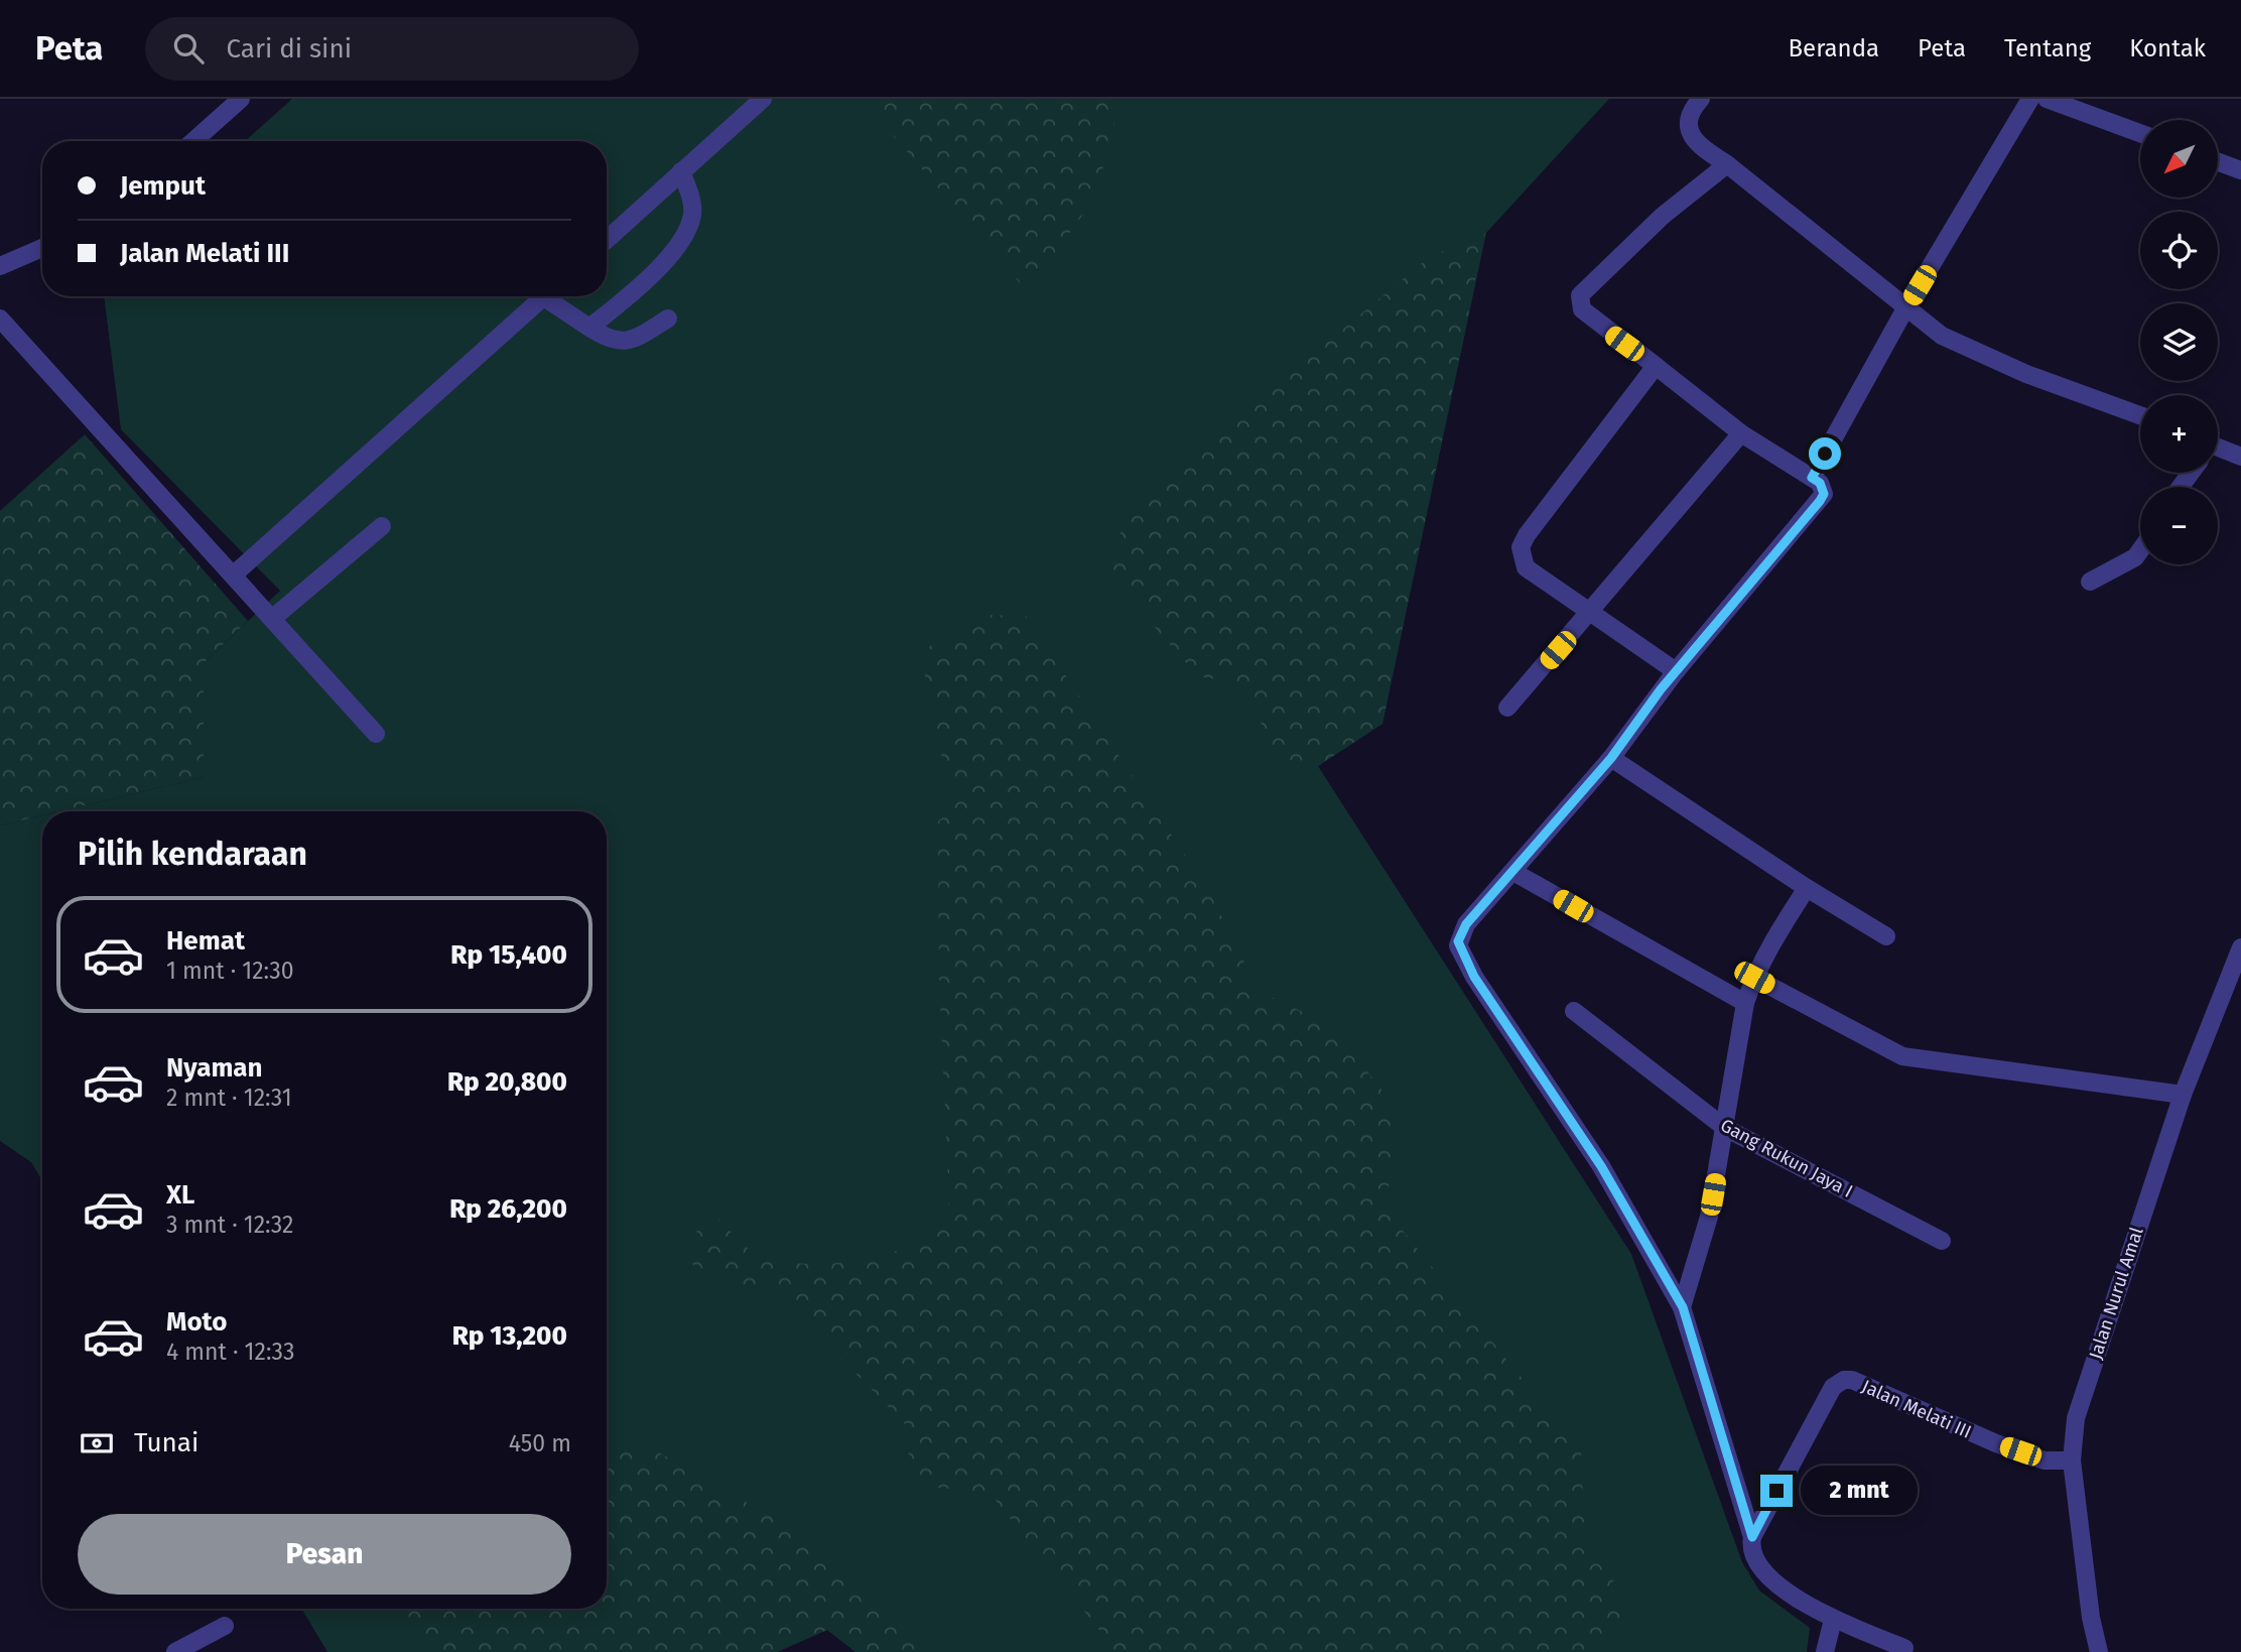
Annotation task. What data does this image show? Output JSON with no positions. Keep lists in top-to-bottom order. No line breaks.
{"streets":{"street":["Gang Rukun Jaya I","Jalan Nurul Amal","Jalan Melati III"]},"crossings":[["Jalan Nurul Amal","Jalan Melati III"]],"north":"bottom left","page":{"header":"Peta","search":"Cari di sini","nav":["Beranda","Peta","Tentang","Kontak"],"map_buttons":["+","−"],"banner":["Jemput","Jalan Melati III"],"heading":"Pilih kendaraan","list":[{"name":"Hemat","note":"1 mnt · 12:30","value":"Rp 15,400"},{"name":"Nyaman","note":"2 mnt · 12:31","value":"Rp 20,800"},{"name":"XL","note":"3 mnt · 12:32","value":"Rp 26,200"},{"name":"Moto","note":"4 mnt · 12:33","value":"Rp 13,200"}],"pay":["Tunai","450 m"],"bubble":"2 mnt","buttons":"Pesan"}}
